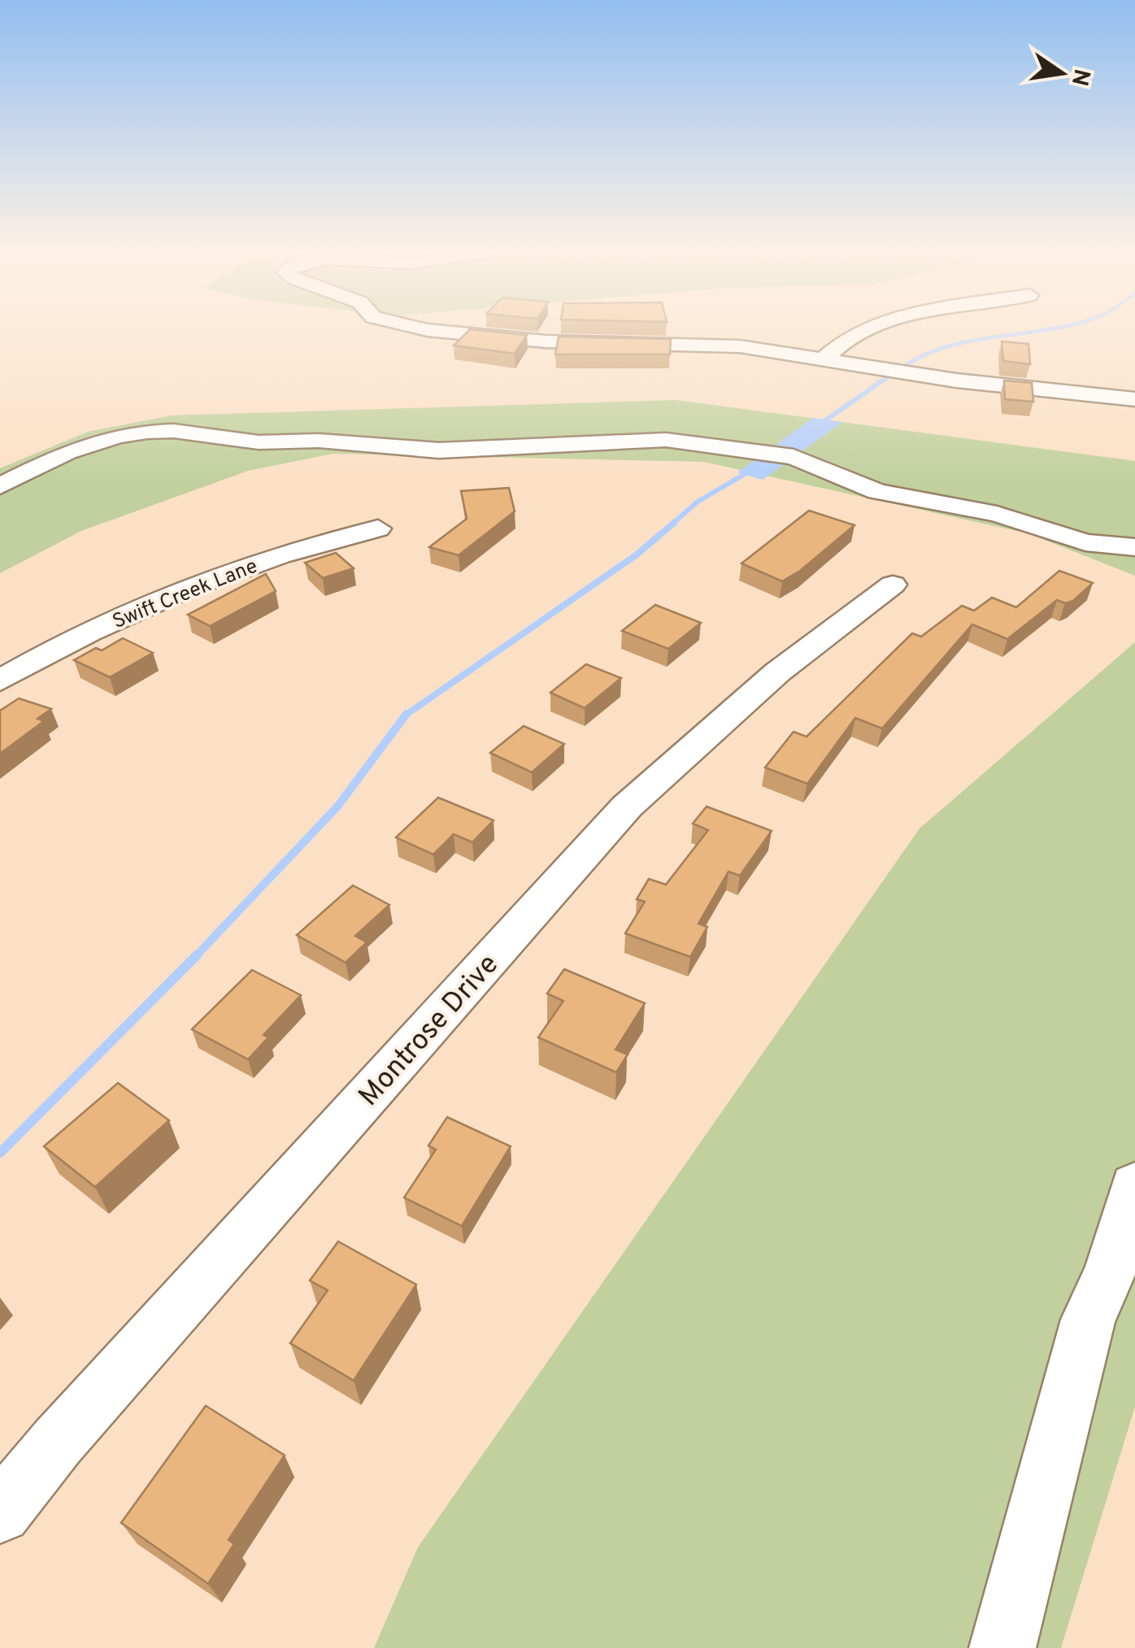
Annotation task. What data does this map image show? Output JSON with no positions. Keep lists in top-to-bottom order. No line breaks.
{"streets":{"street":["Swift Creek Lane","Montrose Drive"]},"north":"right"}
